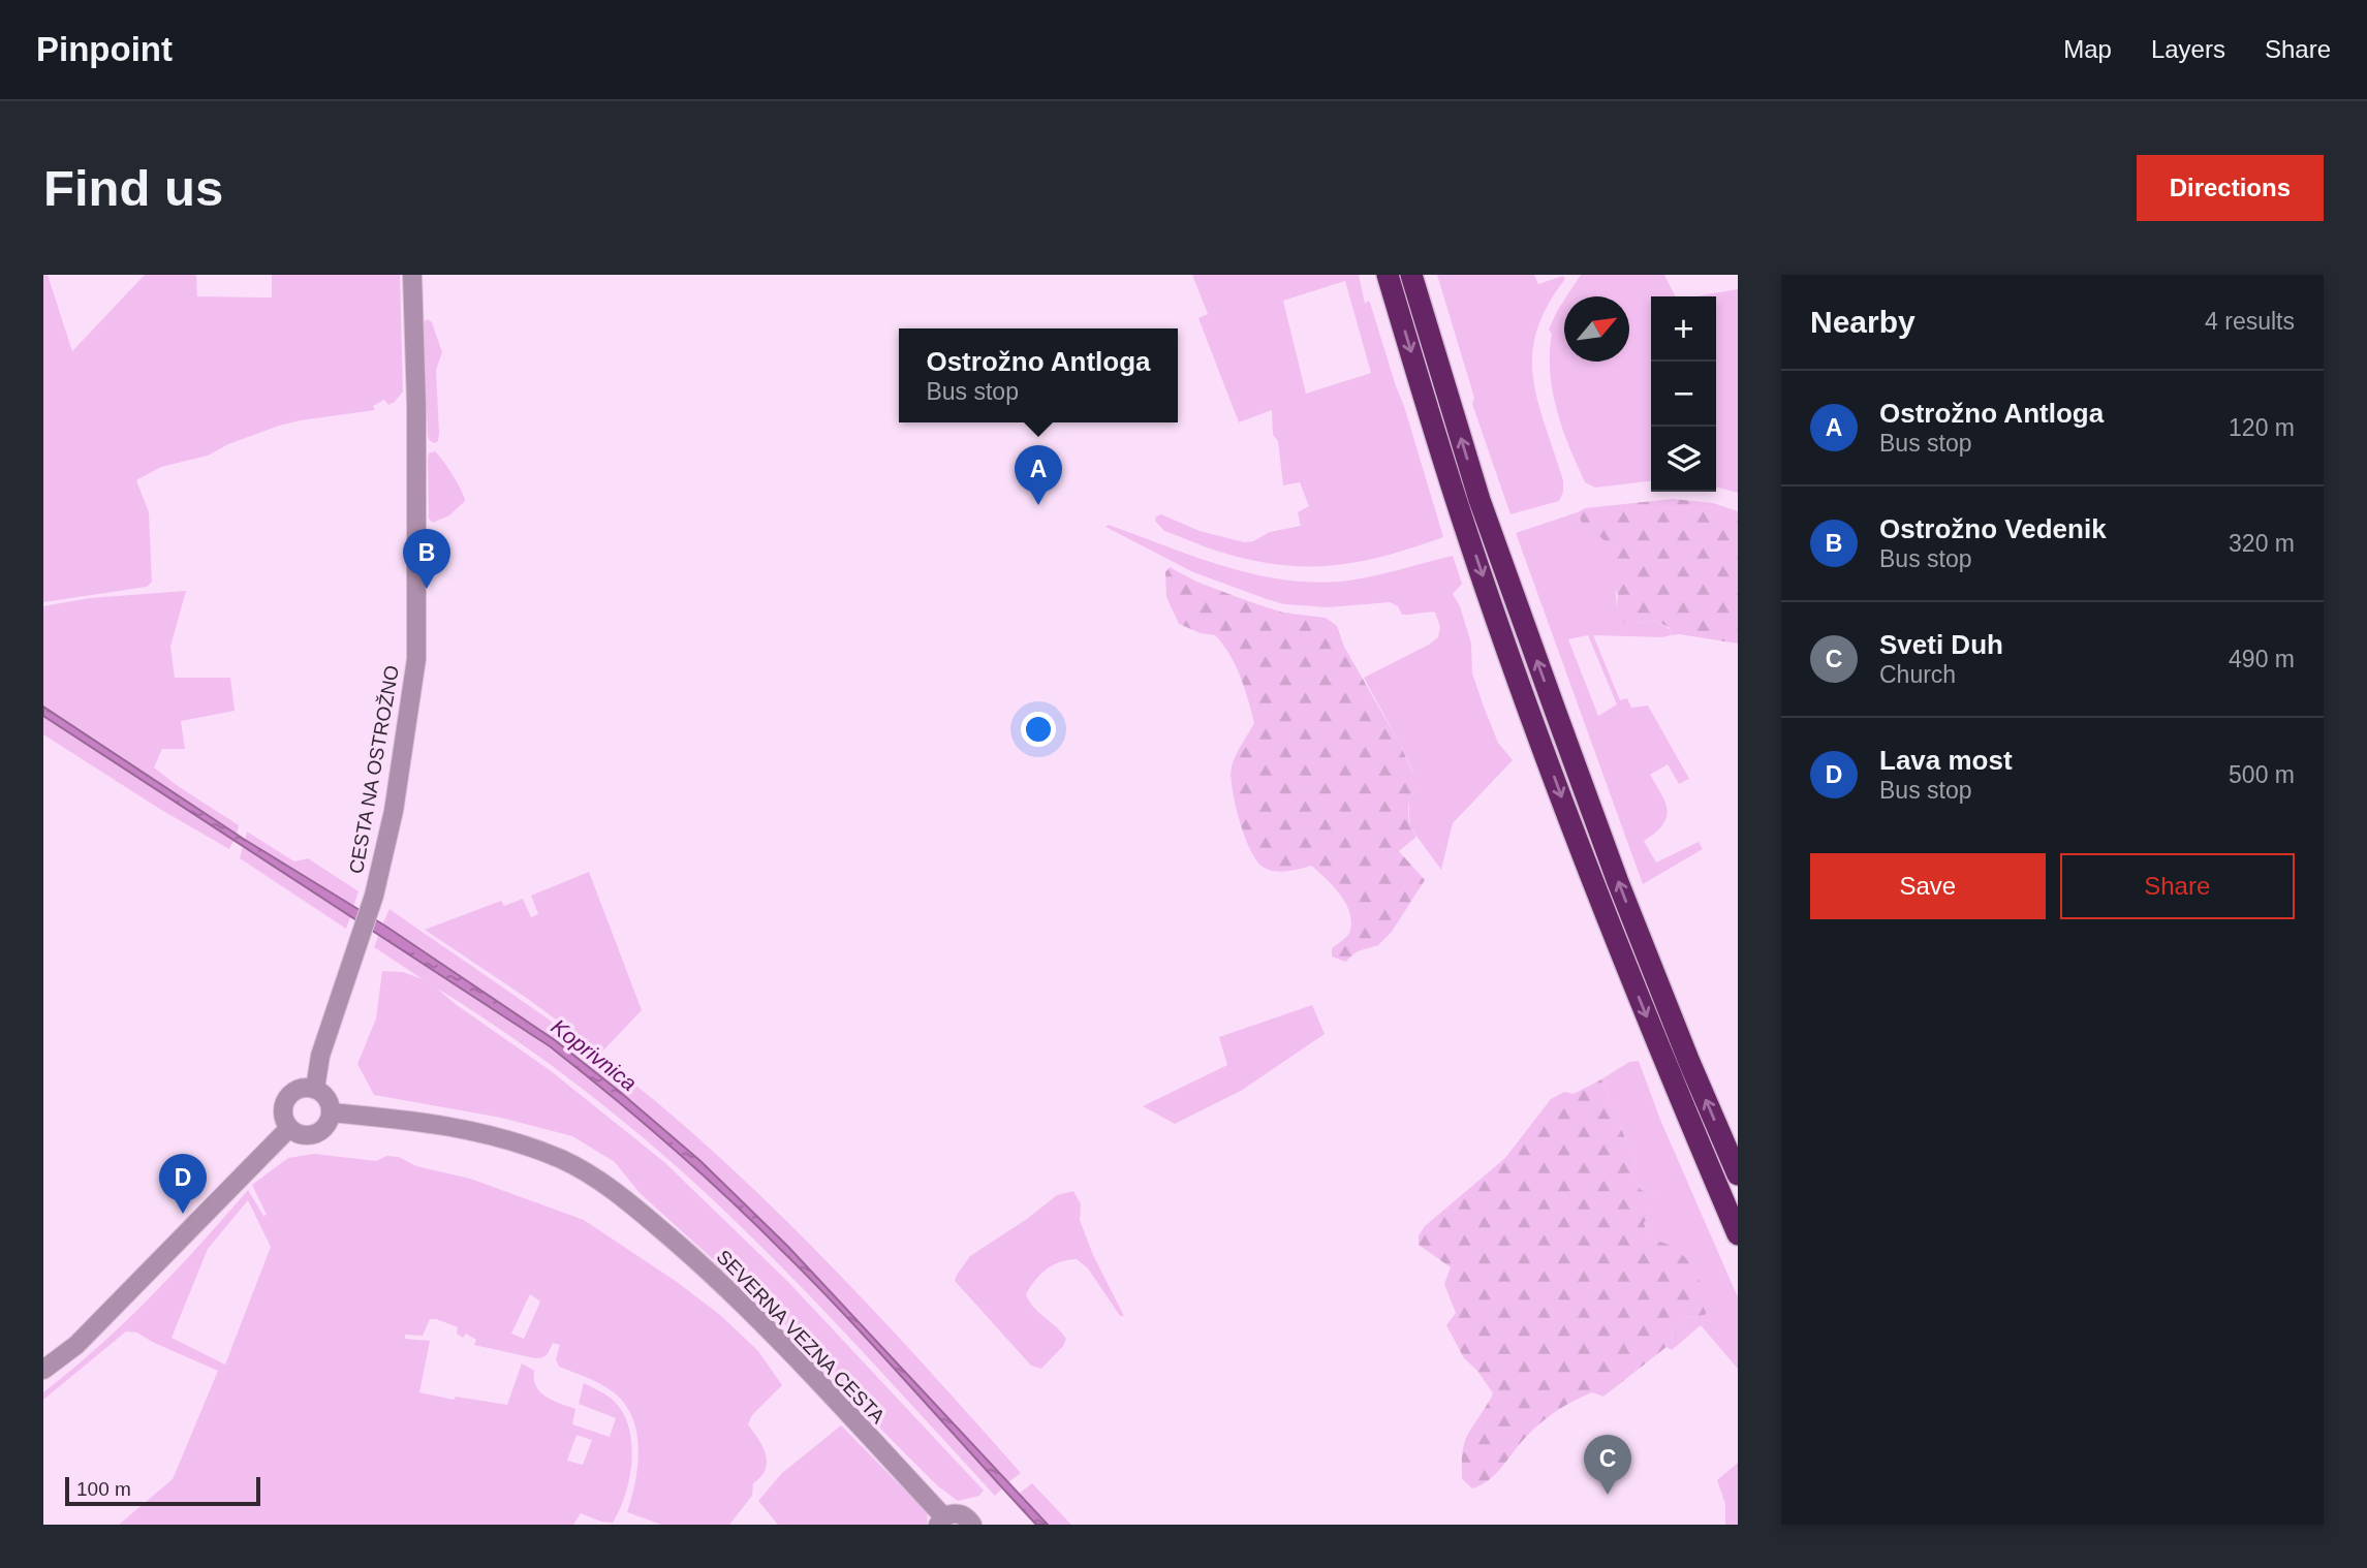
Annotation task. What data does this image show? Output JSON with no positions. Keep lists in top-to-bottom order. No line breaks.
{"streets":{"street":["CESTA NA OSTROŽNO","SEVERNA VEZNA CESTA"]},"crossings":[["CESTA NA OSTROŽNO","SEVERNA VEZNA CESTA"]],"water":["Koprivnica"],"scale_bar":"100 m","north":"top right","page":{"header":"Pinpoint","nav":["Map","Layers","Share"],"buttons":["Directions",["Save","Share"]],"title":"Find us","heading":["Nearby","4 results"],"map_buttons":["+","−"],"popup":["Ostrožno Antloga","Bus stop"],"list":[{"mark":"A","name":"Ostrožno Antloga","note":"Bus stop","value":"120 m"},{"mark":"B","name":"Ostrožno Vedenik","note":"Bus stop","value":"320 m"},{"mark":"C","name":"Sveti Duh","note":"Church","value":"490 m"},{"mark":"D","name":"Lava most","note":"Bus stop","value":"500 m"}],"pins":["A","B","D","C"],"scale":"100 m"}}
